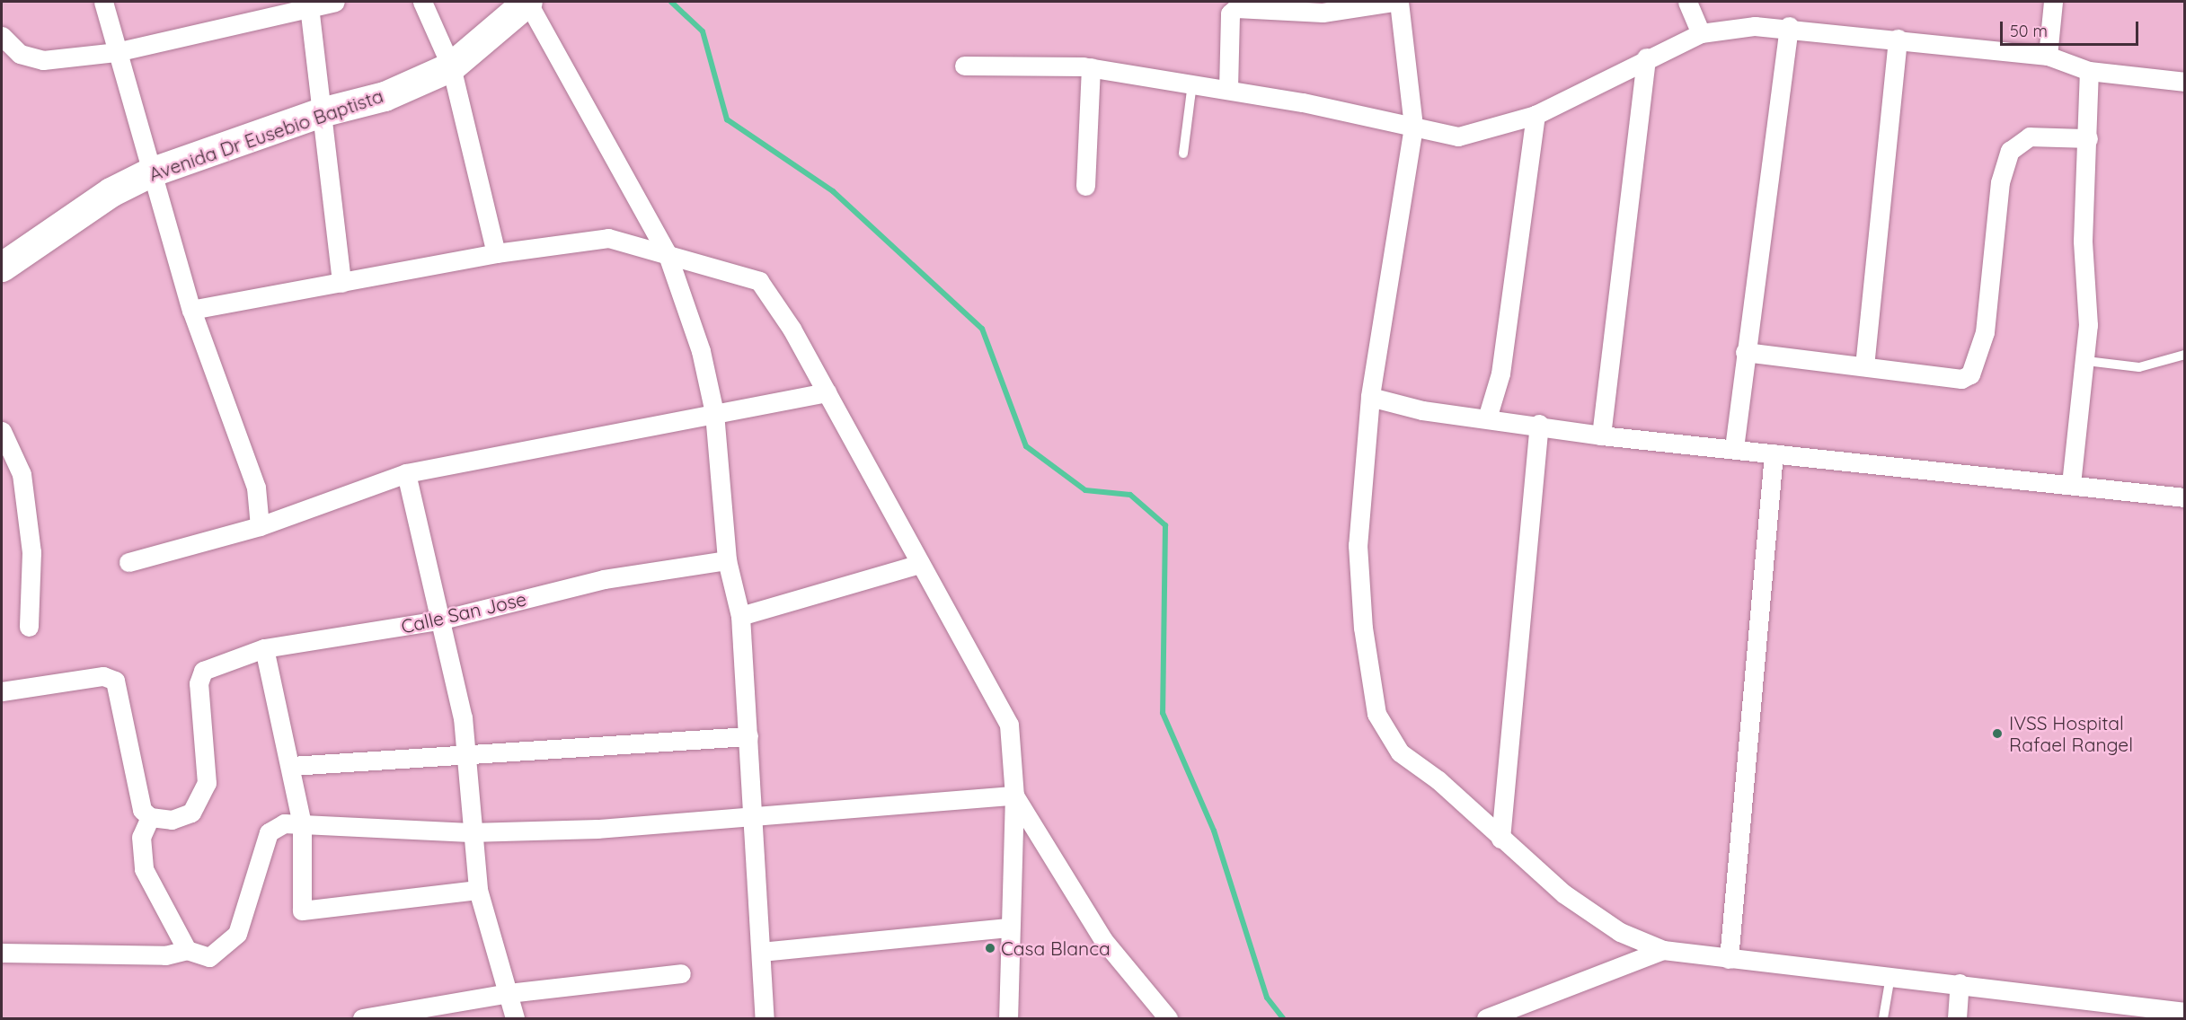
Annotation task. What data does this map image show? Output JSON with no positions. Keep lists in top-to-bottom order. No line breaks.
{"streets":{"main road":["Avenida Dr Eusebio Baptista"],"street":["Calle San Jose"]},"places":["IVSS Hospital Rafael Rangel","Casa Blanca"],"scale_bar":"50 m"}
